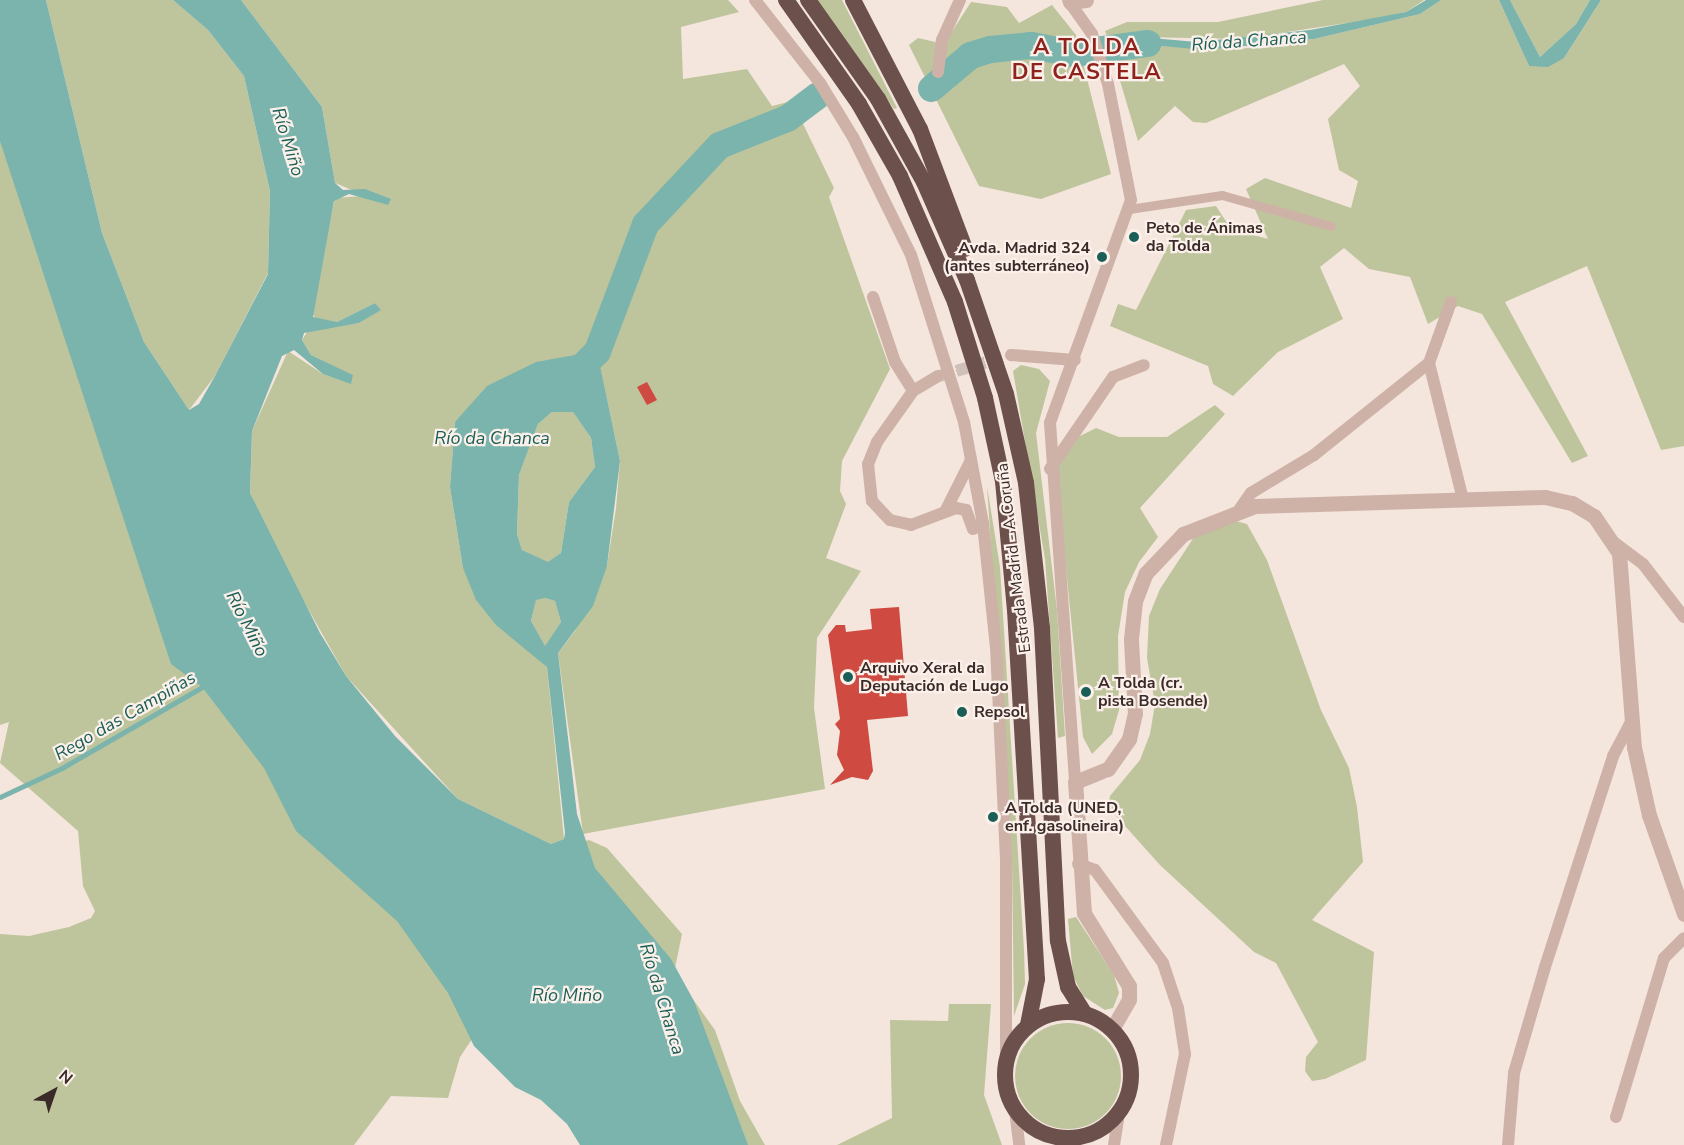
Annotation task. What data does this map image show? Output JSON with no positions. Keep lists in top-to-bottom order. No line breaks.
{"streets":{"highway":["Estrada Madrid - A Coruña"]},"districts":["A TOLDA DE CASTELA"],"water":["Río da Chanca","Río Miño","Rego das Campiñas"],"places":["Peto de Ánimas da Tolda","Avda. Madrid 324 (antes subterráneo)","Arquivo Xeral da Deputación de Lugo","A Tolda (cr. pista Bosende)","Repsol","A Tolda (UNED, enf. gasolineira)"],"north":"top right"}
